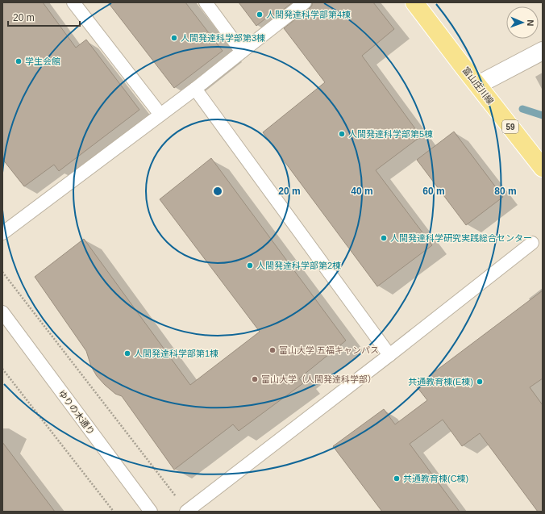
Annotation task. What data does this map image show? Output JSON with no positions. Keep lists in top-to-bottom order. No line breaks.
{"streets":{"main road":["富山庄川線","59"],"lane":["ゆりの木通り"]},"places":["人間発達科学部第4棟","人間発達科学部第3棟","学生会館","人間発達科学部第5棟","人間発達科学研究実践総合センター","人間発達科学部第2棟","富山大学 五福キャンパス","人間発達科学部第1棟","富山大学（人間発達科学部）","共通教育棟(E棟)","共通教育棟(C棟)"],"scale_bar":"20 m","north":"right","rings":["20 m","40 m","60 m","80 m"]}
